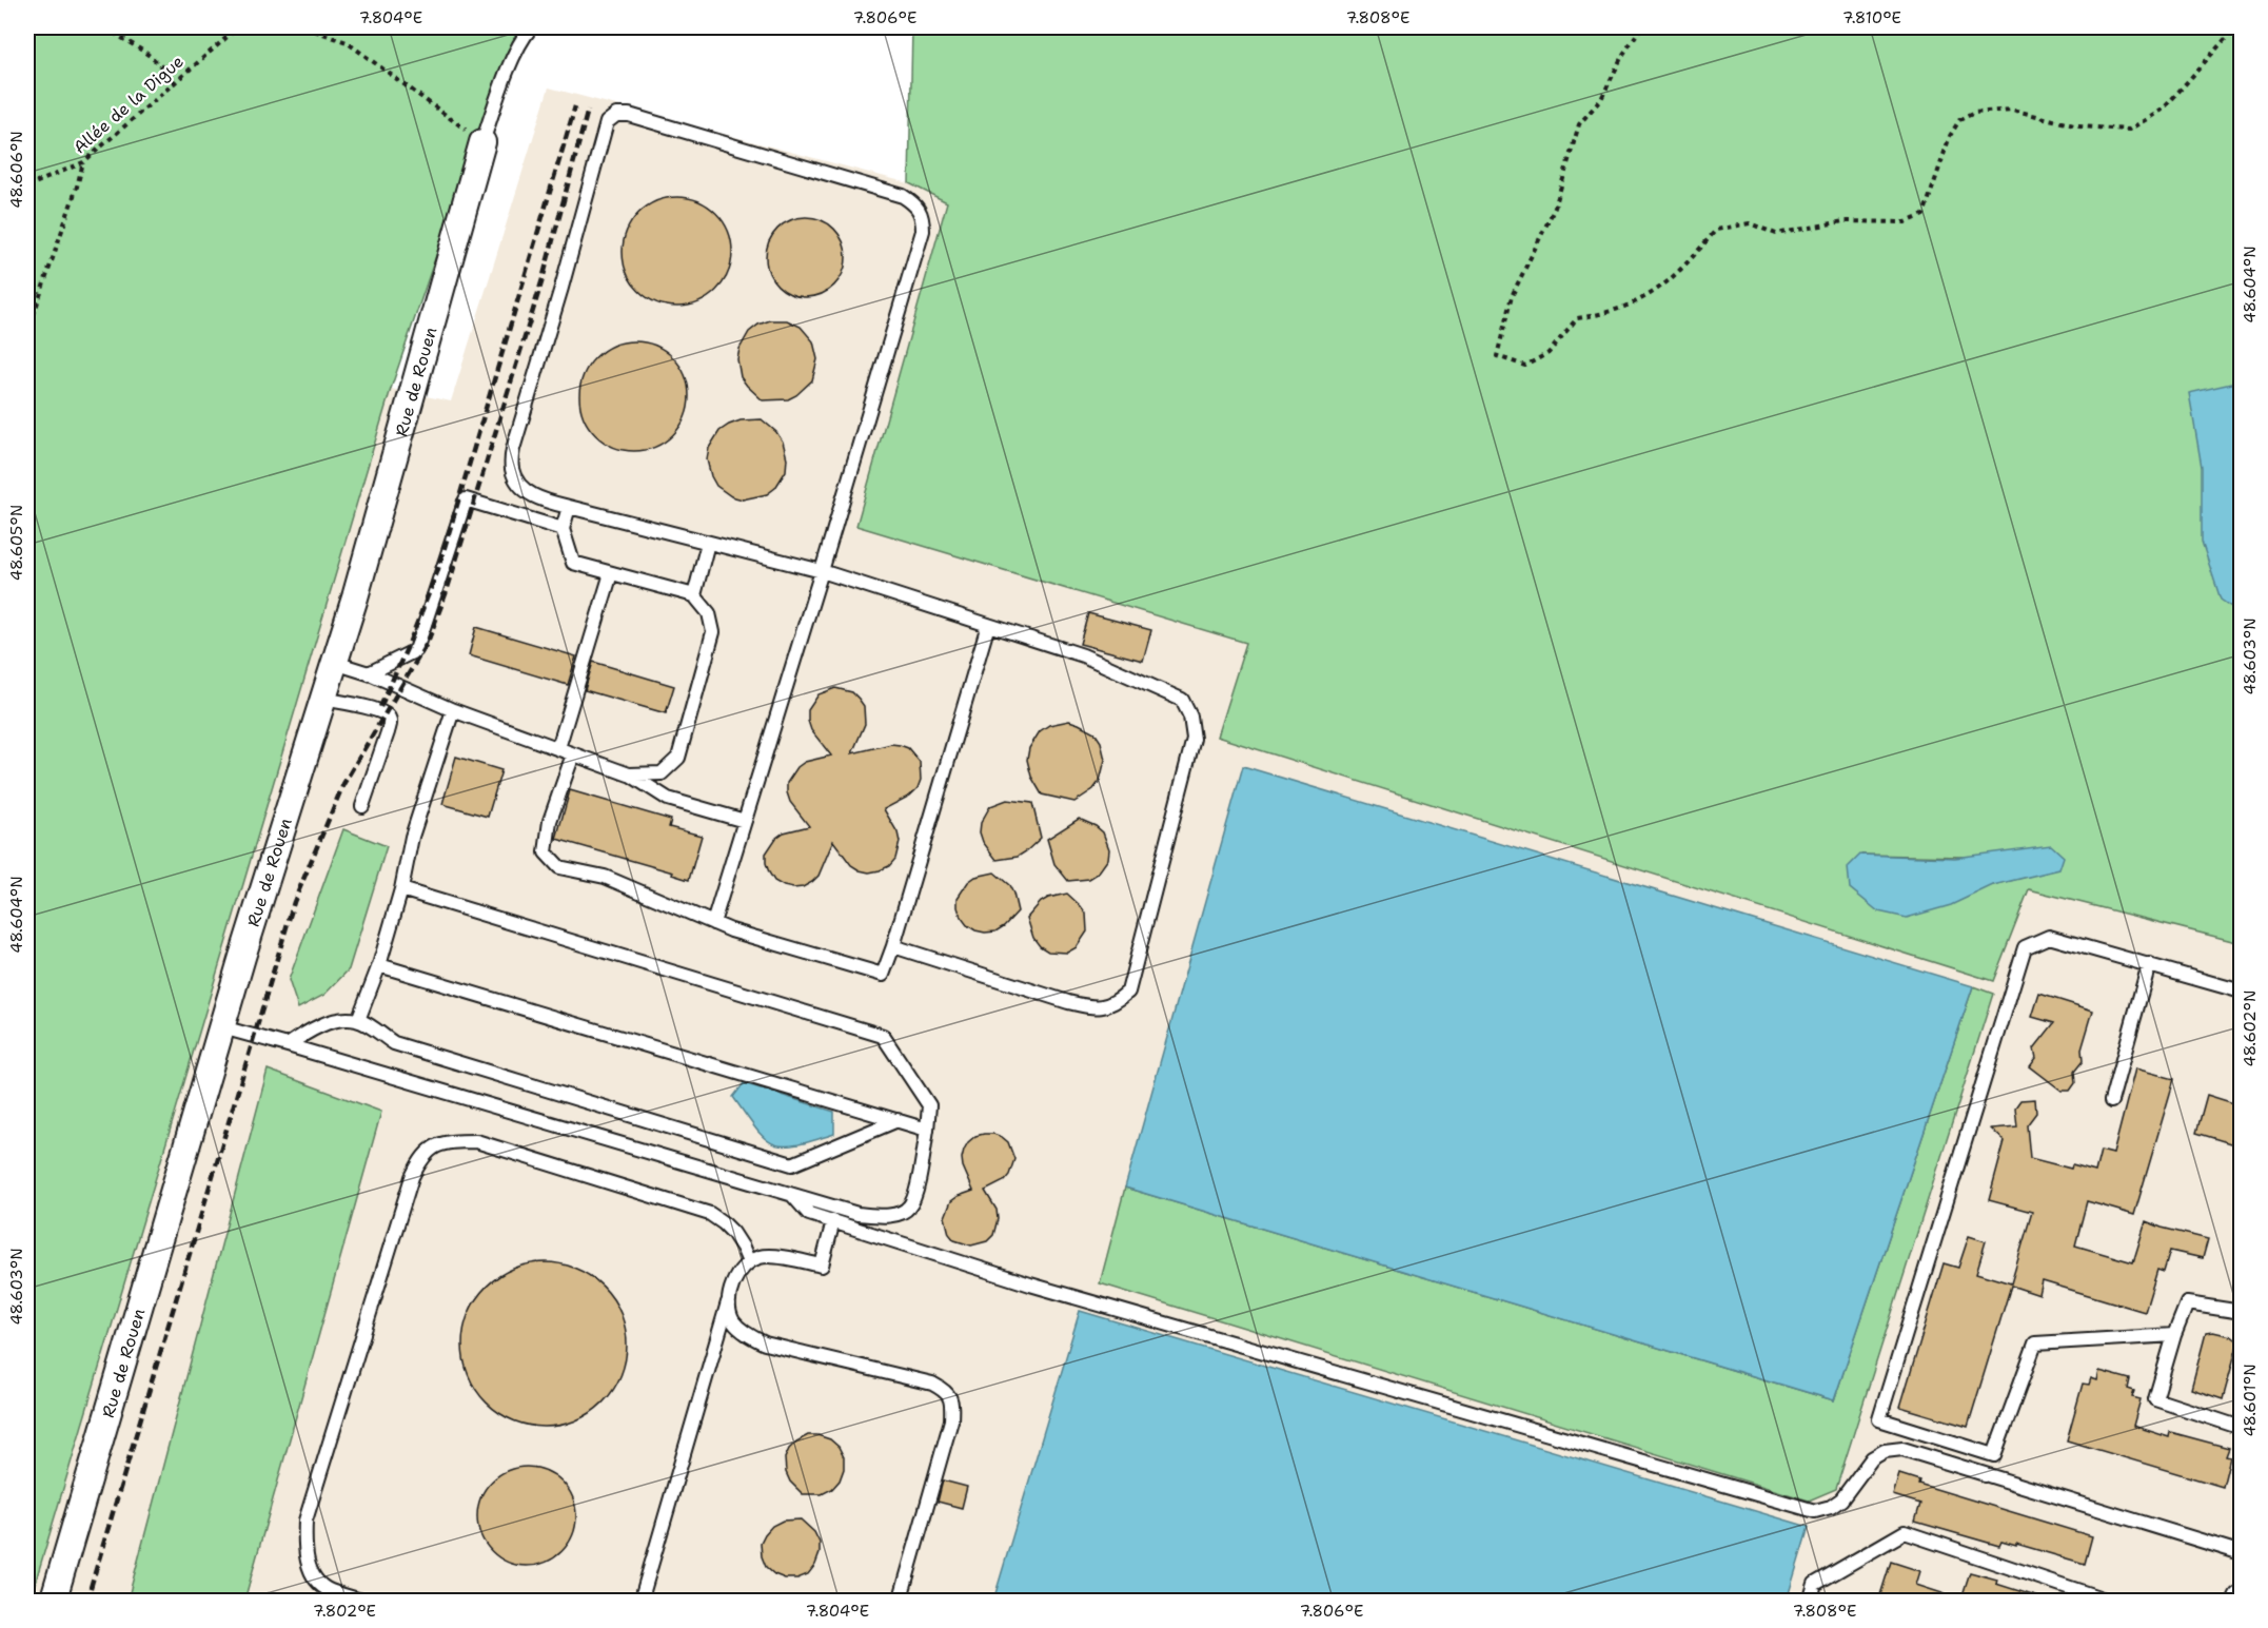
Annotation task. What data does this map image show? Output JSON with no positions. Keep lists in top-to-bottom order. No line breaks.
{"streets":{"street":["Rue de Rouen"],"path":["Allée de la Digue"]},"coordinates":["7.804°E","7.806°E","7.808°E","7.810°E","48.606°N","48.604°N","48.605°N","48.603°N","48.602°N","48.601°N","7.802°E"]}
